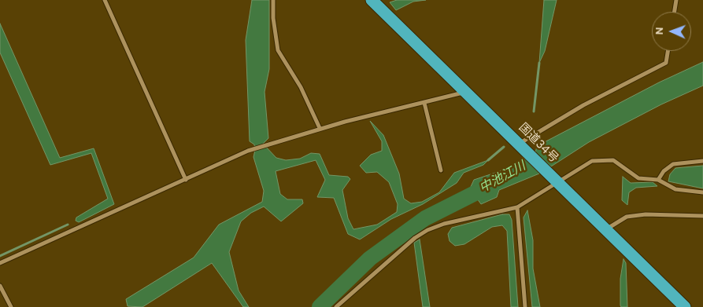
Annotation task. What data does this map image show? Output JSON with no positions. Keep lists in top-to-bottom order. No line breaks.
{"streets":{"highway":["国道34号"]},"water":["中池江川"],"north":"left"}
